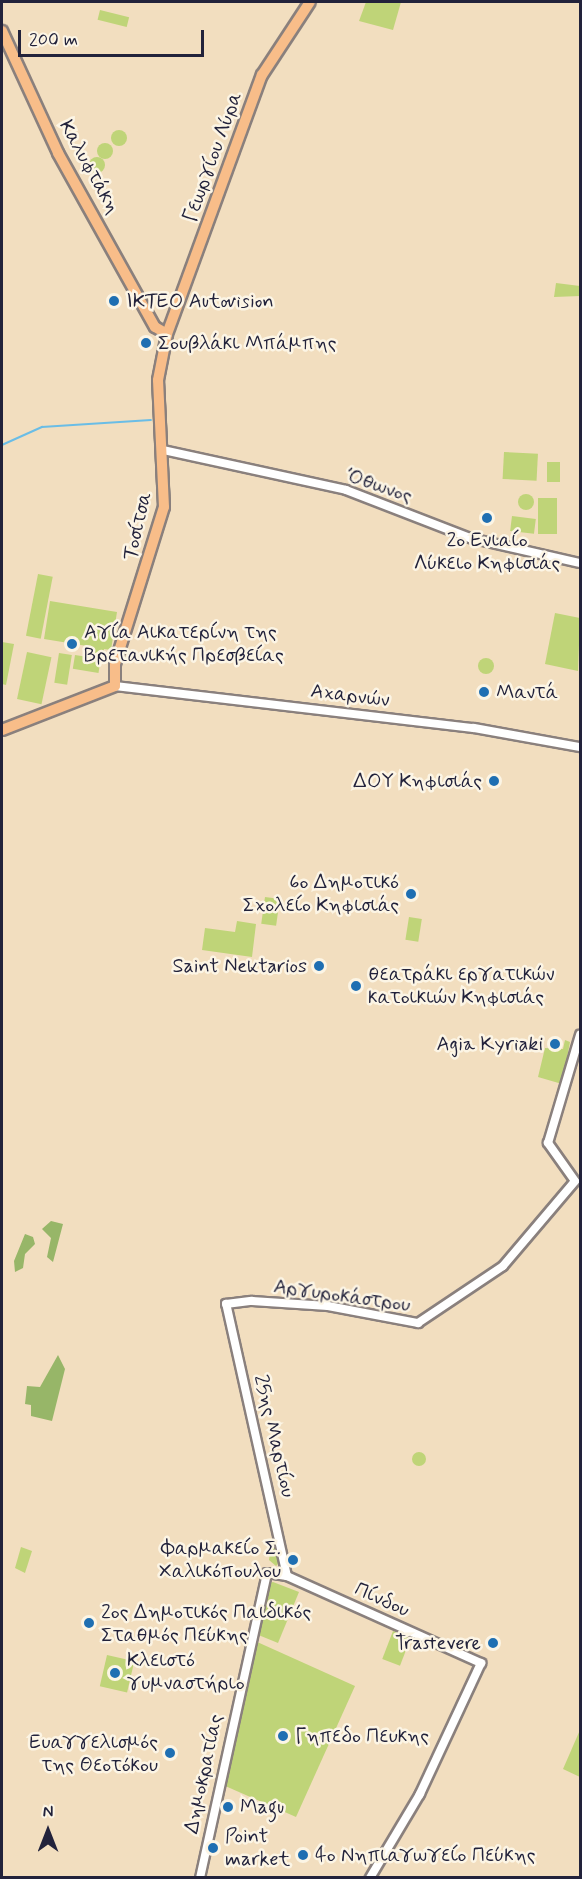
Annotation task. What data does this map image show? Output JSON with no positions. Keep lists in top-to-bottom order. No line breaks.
{"streets":{"main road":["Γεωργίου Λύρα","Καλυφτάκη","Τοσίτσα"],"street":["Όθωνος","Αχαρνών","Αργυροκάστρου","25ης Μαρτίου","Πίνδου","Δημοκρατίας"]},"crossings":[["Γεωργίου Λύρα","Καλυφτάκη"],["Γεωργίου Λύρα","Τοσίτσα"],["Καλυφτάκη","Τοσίτσα"],["Όθωνος","Τοσίτσα"],["Τοσίτσα","Αχαρνών"],["Αργυροκάστρου","25ης Μαρτίου"],["25ης Μαρτίου","Πίνδου"],["Πίνδου","Δημοκρατίας"]],"places":["ΙΚΤΕΟ Autovision","Σουβλάκι Μπάμπης","2ο Ενιαίο Λύκειο Κηφισιάς","Αγία Αικατερίνη της Βρετανικής Πρεσβείας","Μαντά","ΔΟΥ Κηφισιάς","6ο Δημοτικό Σχολείο Κηφισιάς","Saint Nektarios","θεατράκι εργατικών κατοικιών Κηφισιάς","Agia Kyriaki","Φαρμακείο Σ. Χαλικόπουλου","2ος Δημοτικός Παιδικός Σταθμός Πεύκης","Trastevere","Κλειστό γυμναστήριο","Γηπεδο Πευκης","Ευαγγελισμός της Θεοτόκου","Magu","Point market","4ο Νηπιαγωγείο Πεύκης"],"scale_bar":"200 m","north":"top"}
